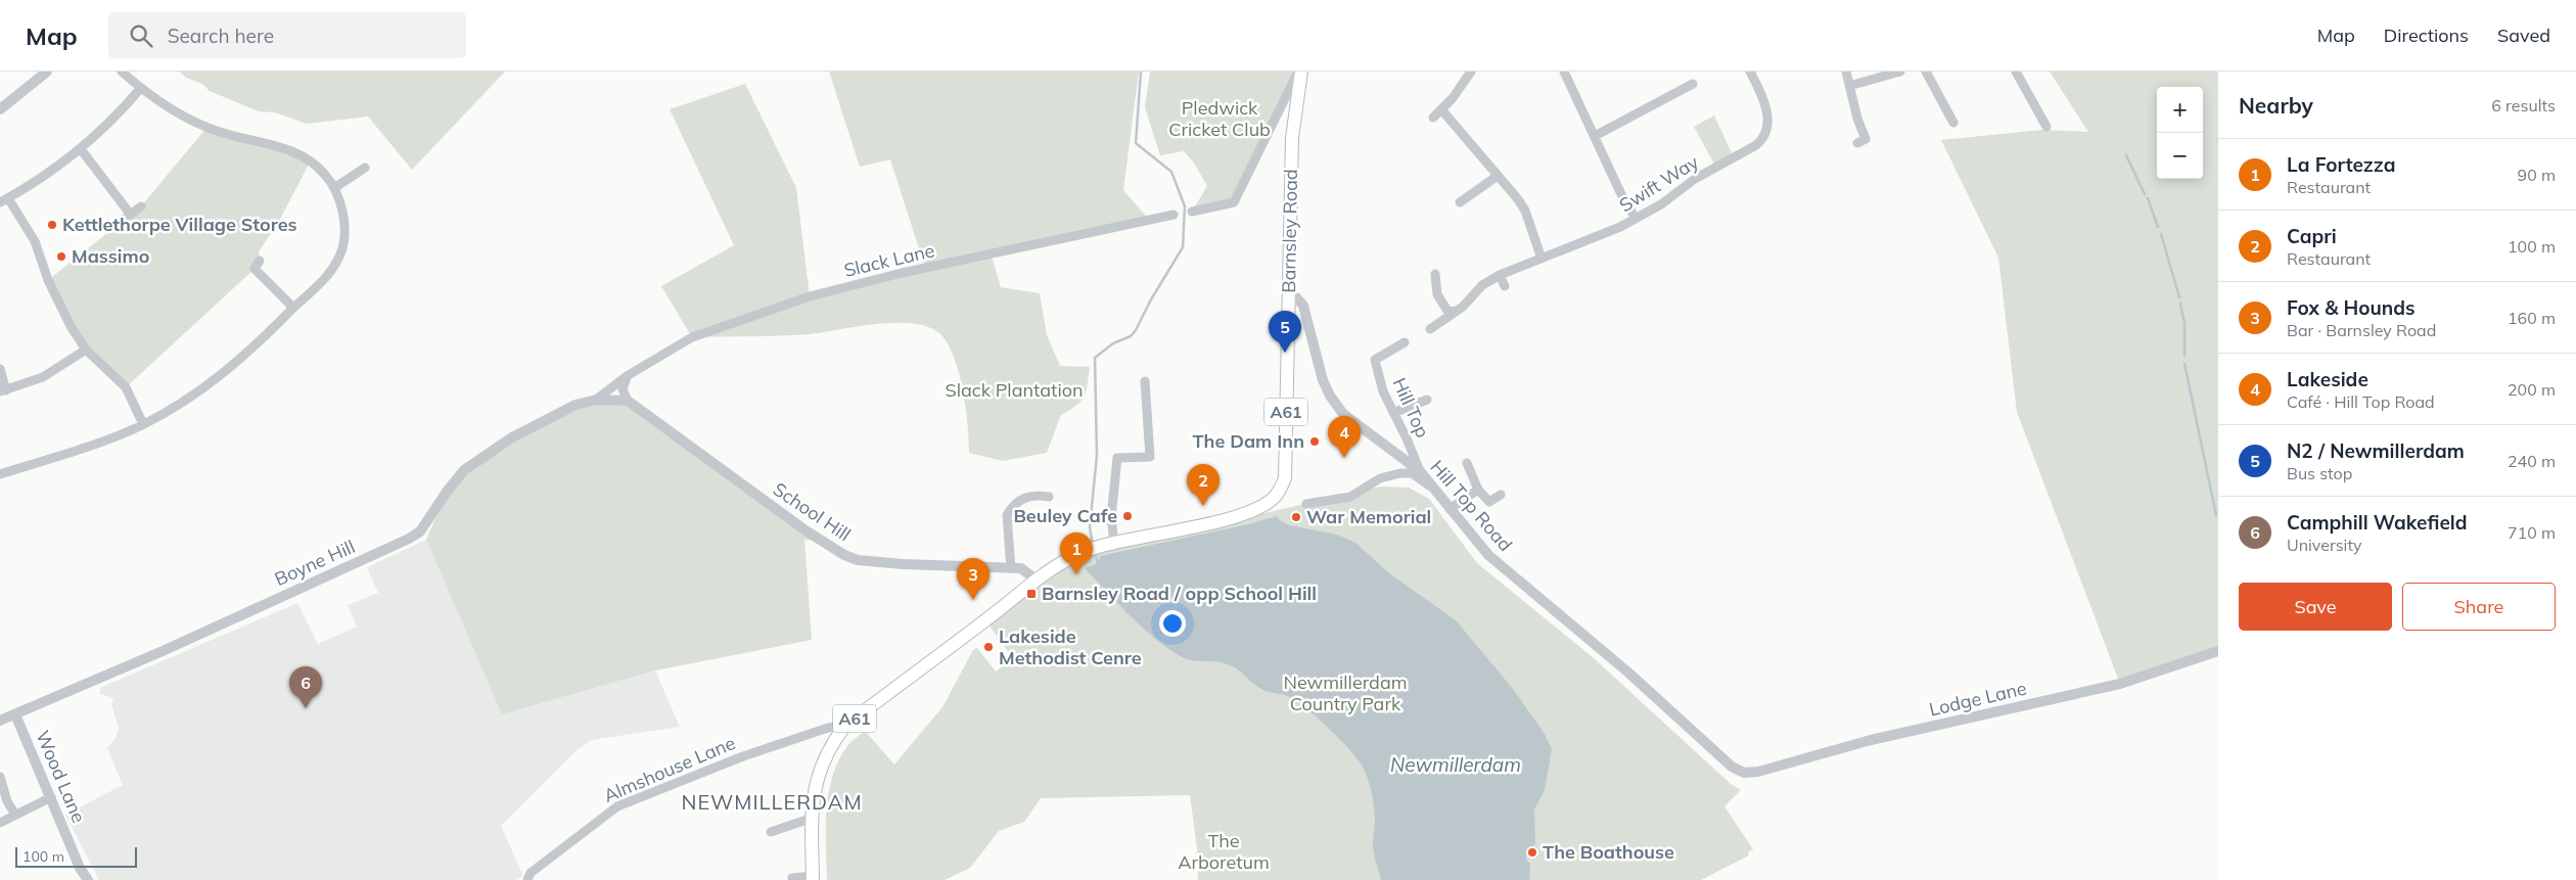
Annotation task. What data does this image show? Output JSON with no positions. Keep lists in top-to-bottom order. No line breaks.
{"streets":{"main road":["Barnsley Road","A61"],"street":["Swift Way","Slack Lane","Hill Top","Hill Top Road","School Hill","Boyne Hill","Lodge Lane","Almshouse Lane","Wood Lane"]},"crossings":[["Barnsley Road","Hill Top Road"],["Barnsley Road","School Hill"],["Barnsley Road","Almshouse Lane"],["Slack Lane","Boyne Hill"],["Hill Top","Hill Top Road"],["Hill Top Road","Lodge Lane"],["Boyne Hill","Wood Lane"]],"districts":["NEWMILLERDAM"],"water":["Newmillerdam"],"parks":["Pledwick Cricket Club","Slack Plantation","Newmillerdam Country Park","The Arboretum"],"places":{"other":["Kettlethorpe Village Stores","Massimo","The Dam Inn","Beuley Cafe","War Memorial","Lakeside Methodist Cenre","The Boathouse"],"transit":["Barnsley Road / opp School Hill"]},"scale_bar":"100 m","page":{"header":"Map","search":"Search here","nav":["Map","Directions","Saved"],"heading":["Nearby","6 results"],"map_buttons":["+","−"],"list":[{"mark":"1","name":"La Fortezza","note":"Restaurant","value":"90 m"},{"mark":"2","name":"Capri","note":"Restaurant","value":"100 m"},{"mark":"3","name":"Fox & Hounds","note":"Bar · Barnsley Road","value":"160 m"},{"mark":"4","name":"Lakeside","note":"Café · Hill Top Road","value":"200 m"},{"mark":"5","name":"N2 / Newmillerdam","note":"Bus stop","value":"240 m"},{"mark":"6","name":"Camphill Wakefield","note":"University","value":"710 m"}],"pins":["5","4","2","1","3","6"],"buttons":["Save","Share"],"scale":"100 m"}}
